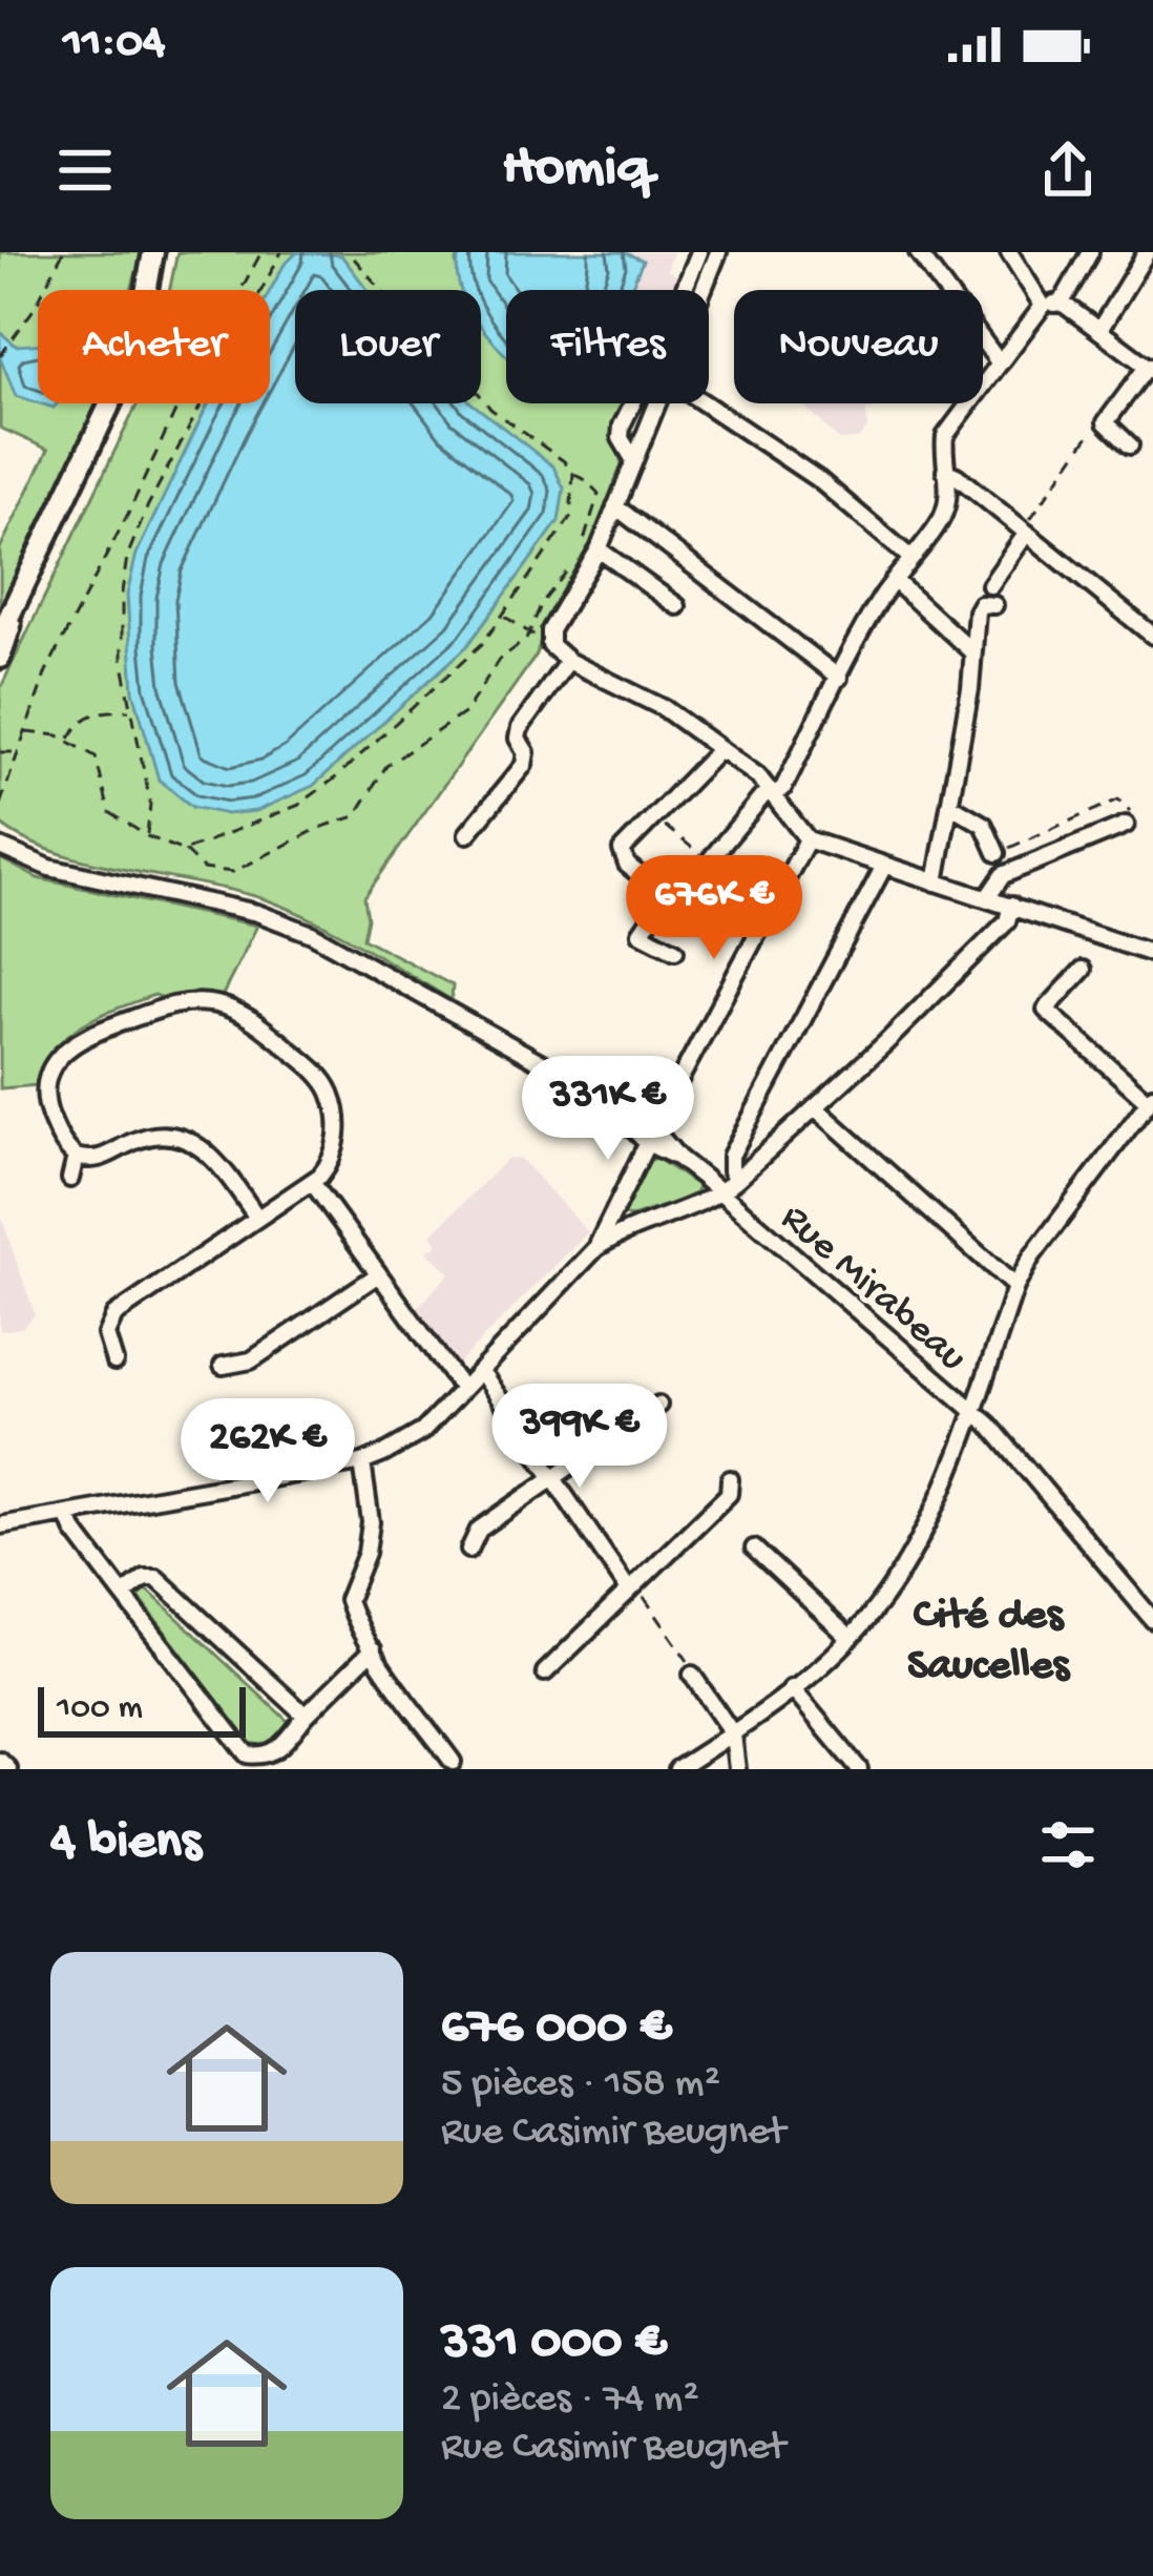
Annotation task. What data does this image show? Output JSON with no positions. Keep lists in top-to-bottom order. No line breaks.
{"streets":{"street":["Rue Mirabeau"]},"districts":["Cité des Saucelles"],"scale_bar":"100 m","page":{"status":"11:04","header":"Homiq","chip":["Acheter","Louer","Filtres","Nouveau"],"price":["676K €","331K €","399K €","262K €"],"scale":"100 m","heading":"4 biens","list":[{"name":"676 000 €","note":"5 pièces · 158 m² · Rue Casimir Beugnet"},{"name":"331 000 €","note":"2 pièces · 74 m² · Rue Casimir Beugnet"}]}}
